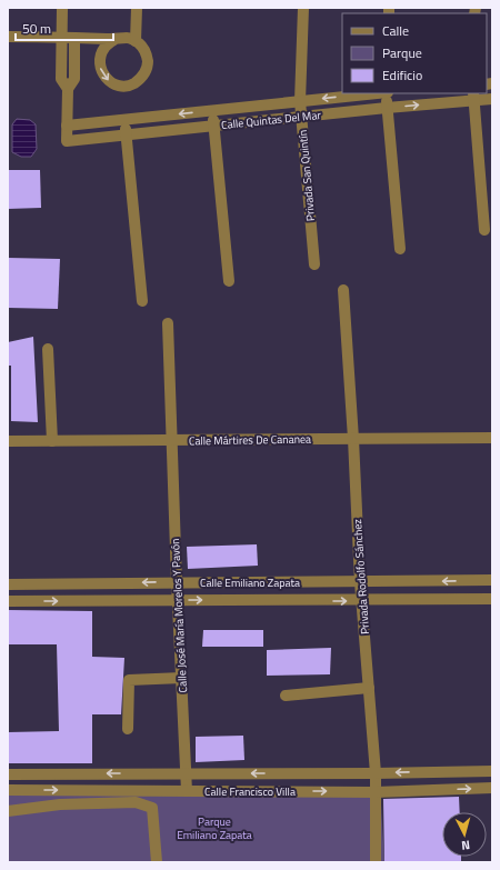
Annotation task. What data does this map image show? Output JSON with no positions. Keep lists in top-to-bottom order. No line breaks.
{"streets":{"street":["Calle Quintas Del Mar","Privada San Quintín","Calle Mártires De Cananea","Privada Rodolfo Sánchez","Calle Emiliano Zapata","Calle José María Morelos Y Pavón","Calle Francisco Villa"]},"crossings":[["Calle Quintas Del Mar","Privada San Quintín"],["Calle Mártires De Cananea","Privada Rodolfo Sánchez"],["Calle Mártires De Cananea","Calle José María Morelos Y Pavón"],["Privada Rodolfo Sánchez","Calle Emiliano Zapata"],["Privada Rodolfo Sánchez","Calle Francisco Villa"],["Calle Emiliano Zapata","Calle José María Morelos Y Pavón"],["Calle José María Morelos Y Pavón","Calle Francisco Villa"]],"parks":["Parque Emiliano Zapata"],"legend":["Calle","Parque","Edificio"],"scale_bar":"50 m","north":"bottom"}
